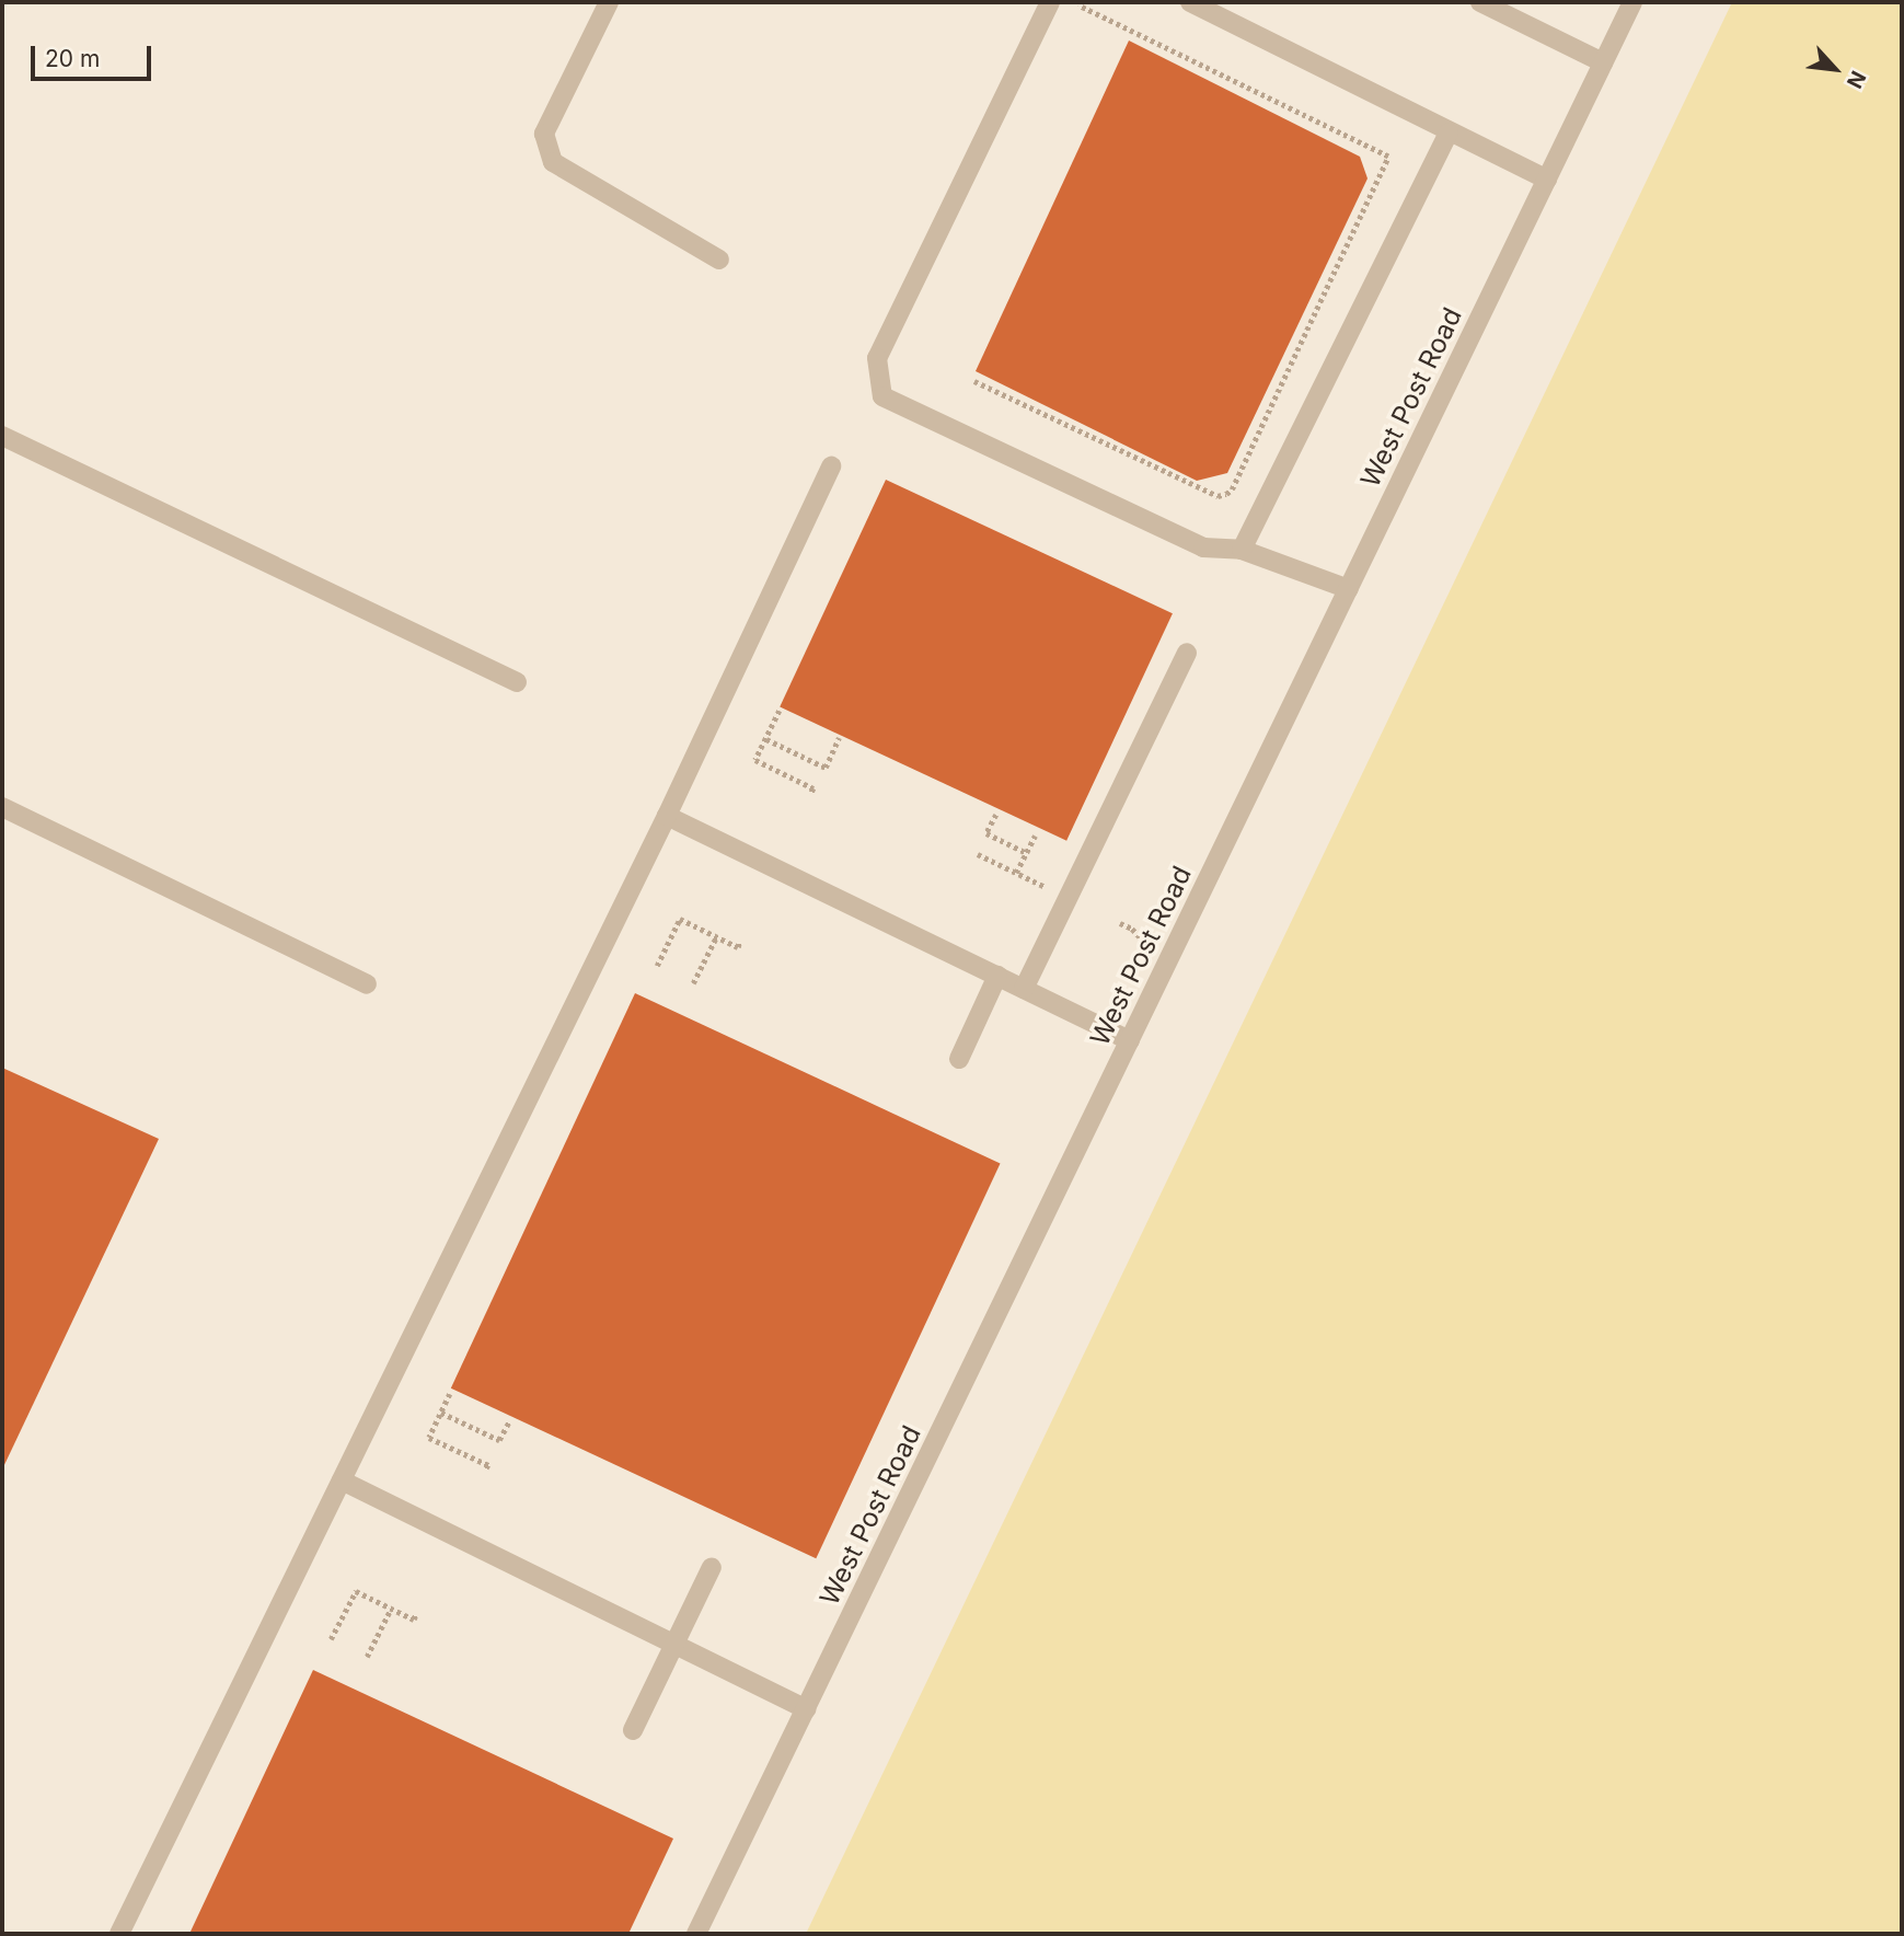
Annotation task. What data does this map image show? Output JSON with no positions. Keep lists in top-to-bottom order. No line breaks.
{"streets":{"street":["West Post Road"]},"scale_bar":"20 m","north":"bottom right"}
